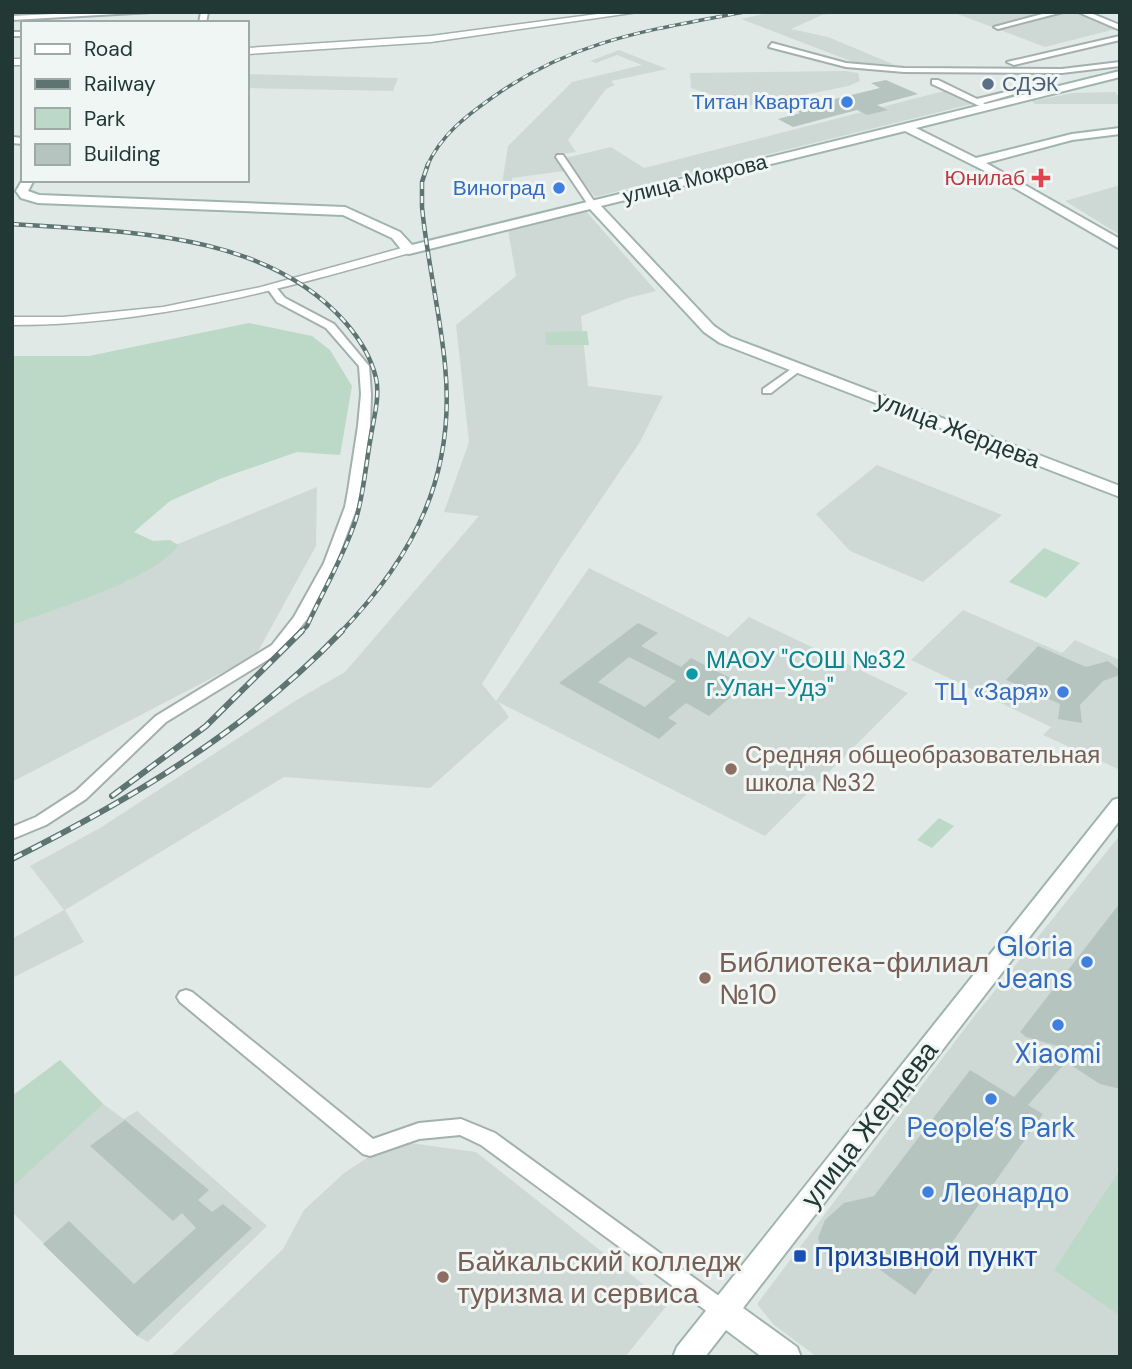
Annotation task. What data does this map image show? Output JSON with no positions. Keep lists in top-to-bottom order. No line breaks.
{"streets":{"main road":["улица Мокрова","улица Жердева"]},"crossings":[["улица Мокрова","улица Жердева"]],"places":{"other":["СДЭК","Титан Квартал","Виноград","МАОУ \"СОШ №32 г.Улан-Удэ\"","ТЦ «Заря»","Средняя общеобразовательная школа №32","Gloria Jeans","Библиотека-филиал №10","Xiaomi","People’s Park","Леонардо","Байкальский колледж туризма и сервиса"],"health":["Юнилаб"],"transit":["Призывной пункт"]},"legend":["Road","Railway","Park","Building"]}
